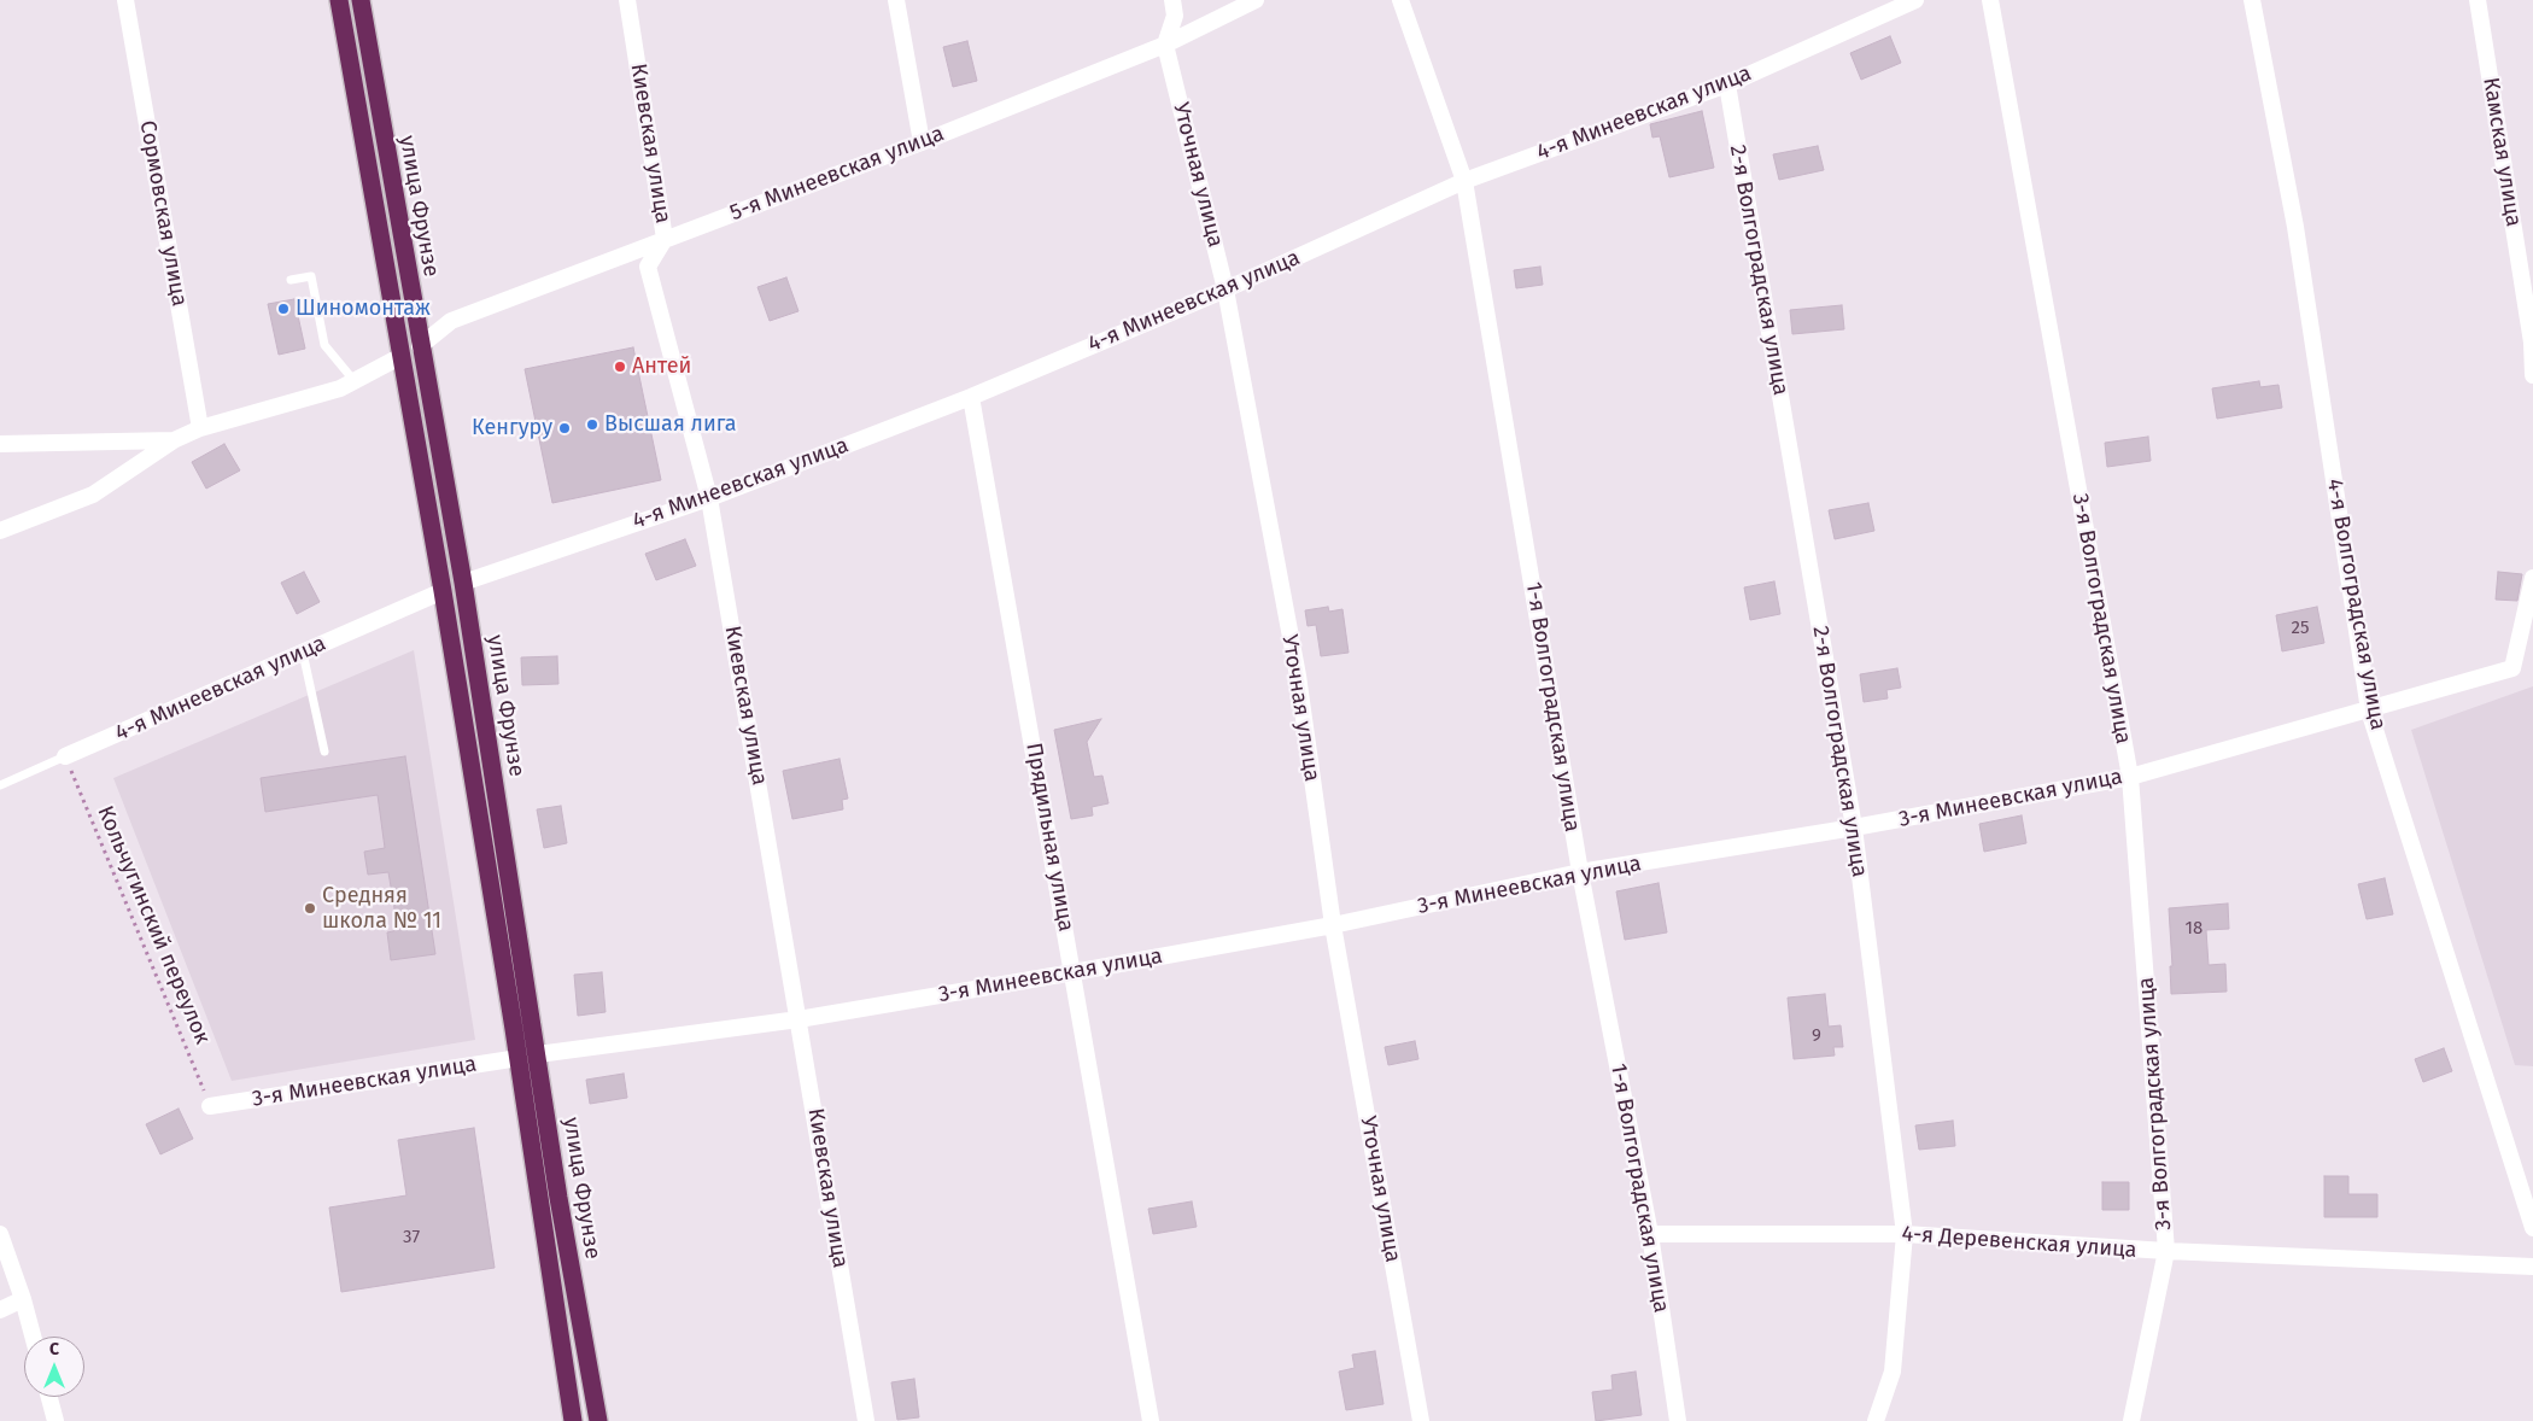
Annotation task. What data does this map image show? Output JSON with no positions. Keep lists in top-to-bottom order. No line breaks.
{"streets":{"highway":["улица Фрунзе"],"street":["4-я Минеевская улица","Киевская улица","Камская улица","5-я Минеевская улица","Уточная улица","Сормовская улица","2-я Волгоградская улица","4-я Волгоградская улица","3-я Волгоградская улица","1-я Волгоградская улица","3-я Минеевская улица","Прядильная улица","4-я Деревенская улица"],"path":["Кольчугинский переулок"]},"crossings":[["4-я Минеевская улица","Киевская улица"],["4-я Минеевская улица","Уточная улица"],["4-я Минеевская улица","улица Фрунзе"],["4-я Минеевская улица","2-я Волгоградская улица"],["4-я Минеевская улица","1-я Волгоградская улица"],["4-я Минеевская улица","Прядильная улица"],["4-я Минеевская улица","Кольчугинский переулок"],["Киевская улица","5-я Минеевская улица"],["Киевская улица","3-я Минеевская улица"],["5-я Минеевская улица","Уточная улица"],["5-я Минеевская улица","улица Фрунзе"],["Уточная улица","3-я Минеевская улица"],["улица Фрунзе","3-я Минеевская улица"],["2-я Волгоградская улица","3-я Минеевская улица"],["2-я Волгоградская улица","4-я Деревенская улица"],["4-я Волгоградская улица","3-я Минеевская улица"],["3-я Волгоградская улица","3-я Минеевская улица"],["3-я Волгоградская улица","4-я Деревенская улица"],["1-я Волгоградская улица","3-я Минеевская улица"],["1-я Волгоградская улица","4-я Деревенская улица"],["3-я Минеевская улица","Прядильная улица"],["3-я Минеевская улица","Кольчугинский переулок"]],"places":["Шиномонтаж","Антей","Высшая лига","Кенгуру","Средняя школа № 11"],"house_numbers":["25","18","9","37"],"north":"top"}
